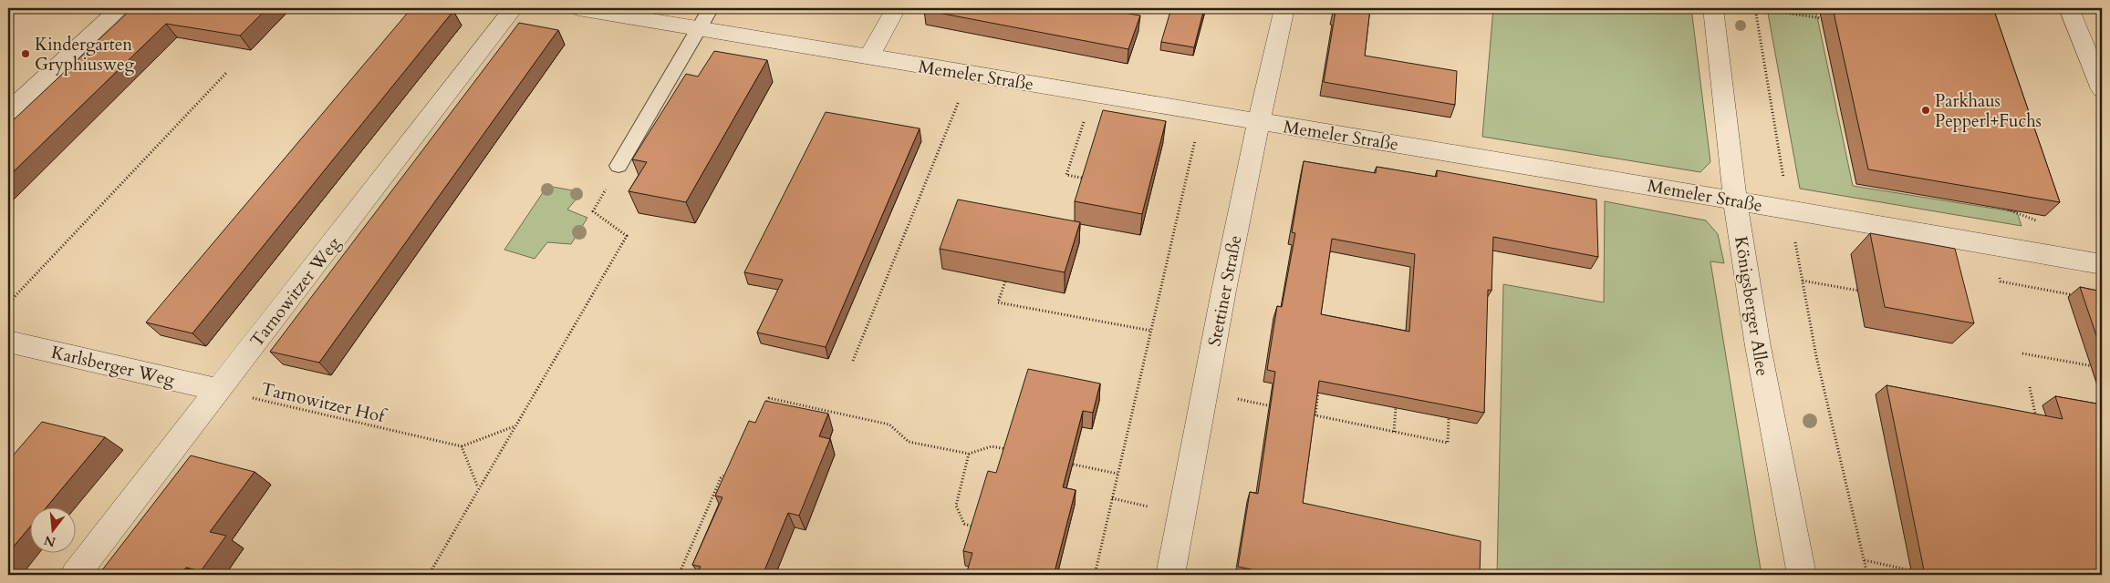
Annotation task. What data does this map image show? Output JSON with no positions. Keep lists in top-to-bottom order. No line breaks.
{"streets":{"street":["Memeler Straße","Stettiner Straße","Tarnowitzer Weg","Königsberger Allee","Karlsberger Weg"],"path":["Tarnowitzer Hof"]},"crossings":[["Memeler Straße","Stettiner Straße"],["Memeler Straße","Königsberger Allee"],["Tarnowitzer Weg","Karlsberger Weg"],["Tarnowitzer Weg","Tarnowitzer Hof"],["Karlsberger Weg","Tarnowitzer Hof"]],"places":["Kindergarten Gryphiusweg","Parkhaus Pepperl+Fuchs"],"north":"bottom"}
